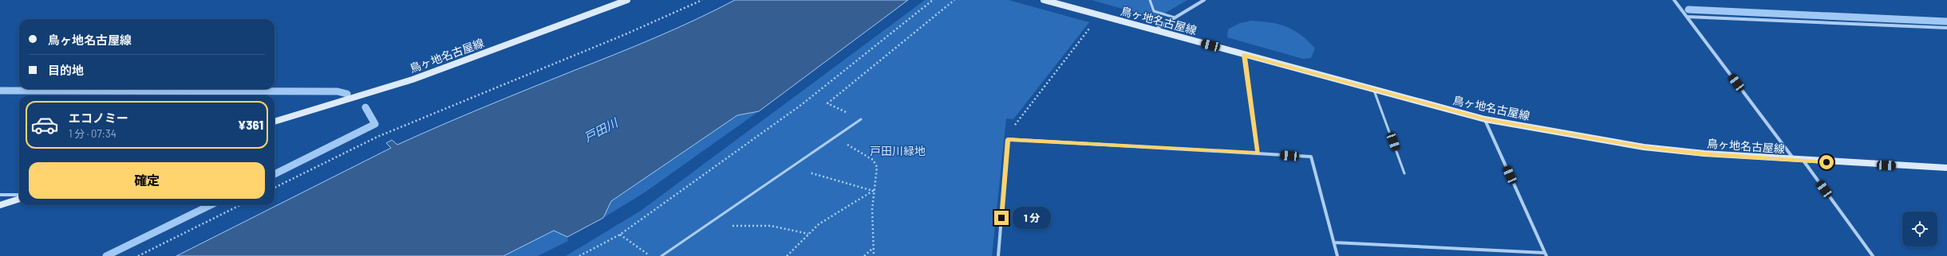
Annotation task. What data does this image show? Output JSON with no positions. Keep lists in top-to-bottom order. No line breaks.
{"streets":{"main road":["鳥ヶ地名古屋線"]},"water":["戸田川"],"parks":["戸田川緑地"],"page":{"banner":["鳥ヶ地名古屋線","目的地"],"list":[{"name":"エコノミー","note":"1 分 · 07:34","value":"¥361"}],"buttons":"確定","bubble":"1 分"}}
